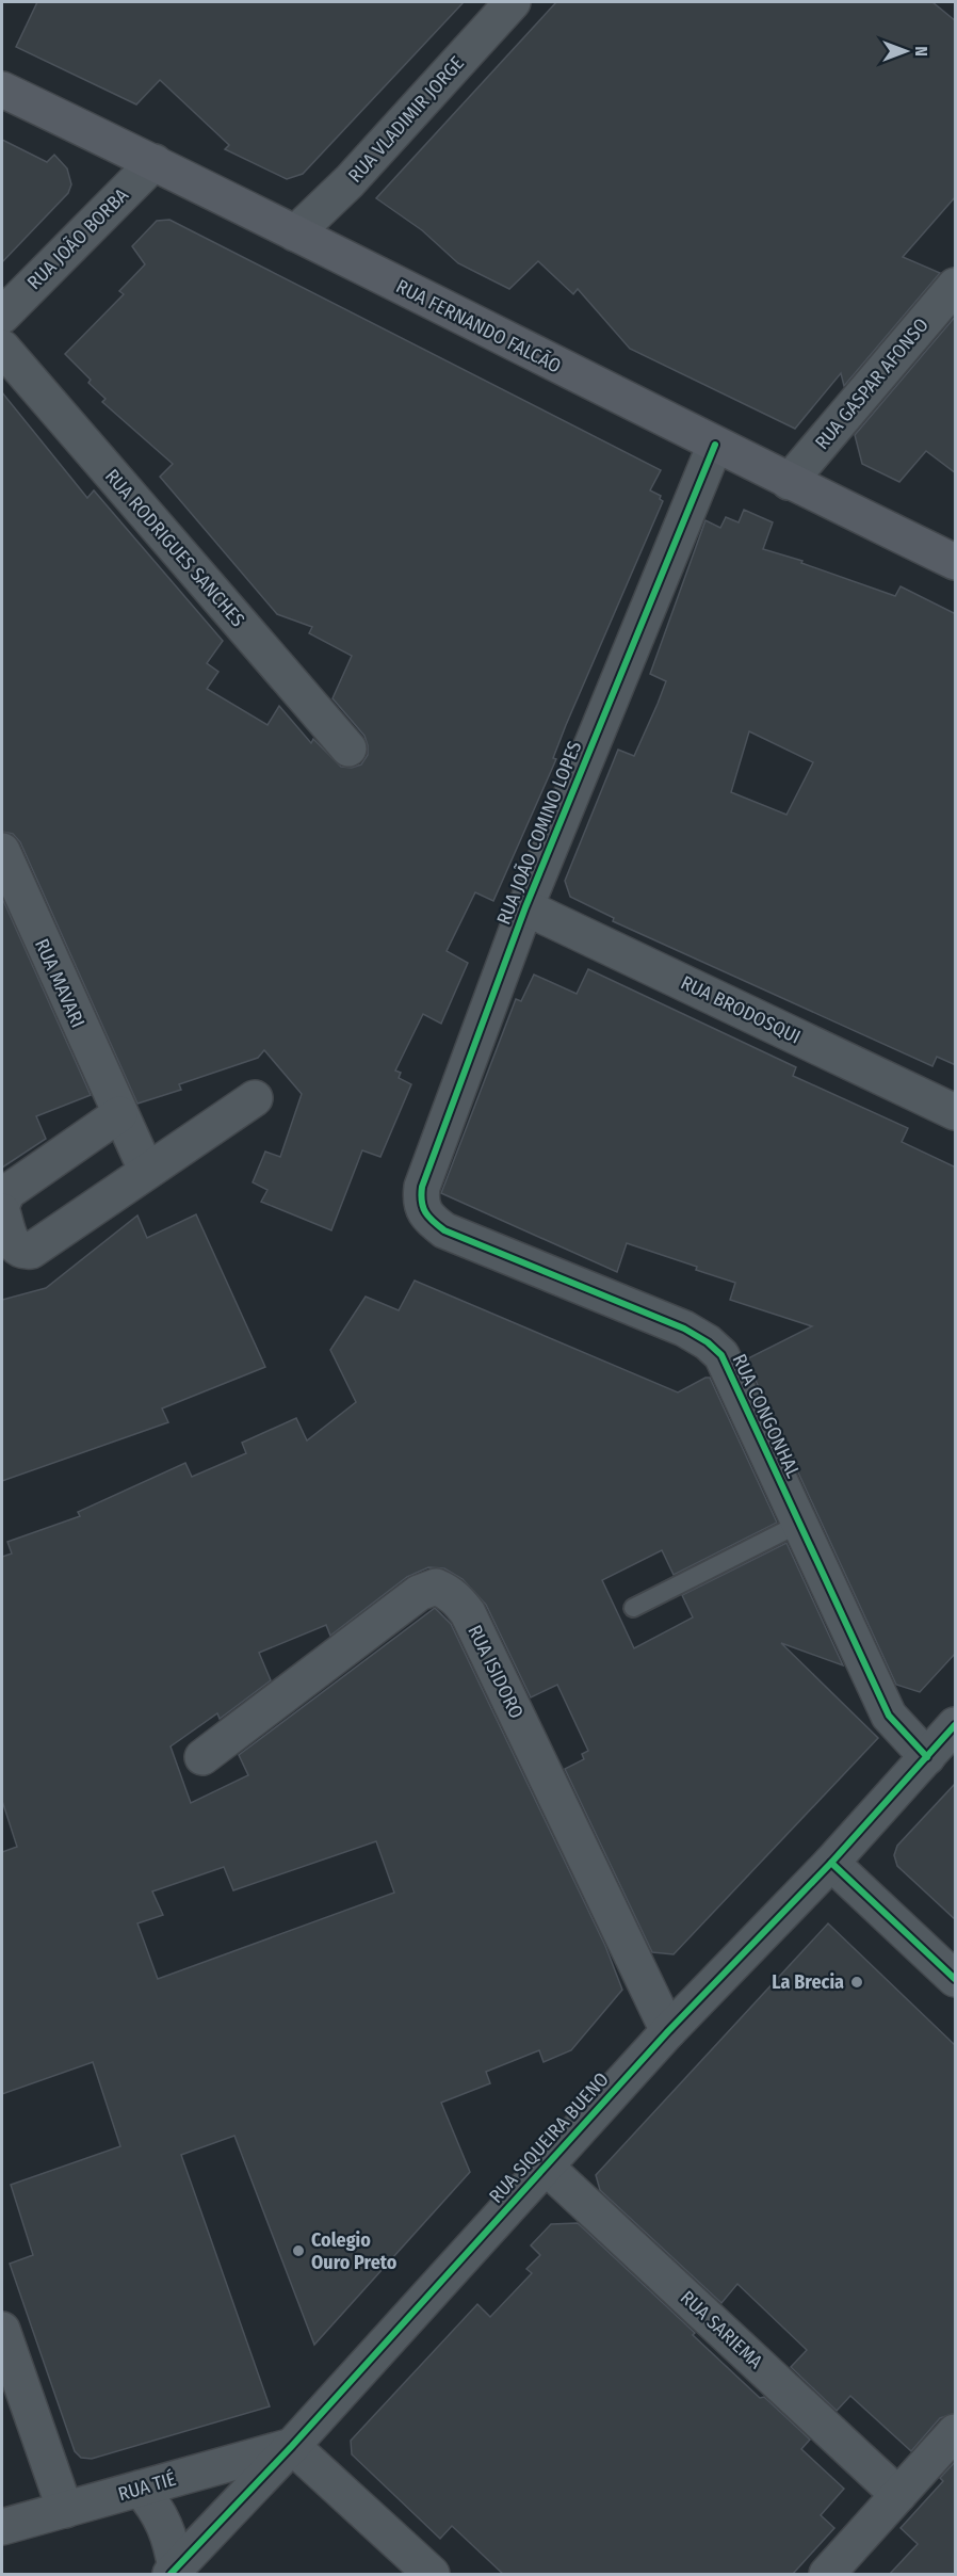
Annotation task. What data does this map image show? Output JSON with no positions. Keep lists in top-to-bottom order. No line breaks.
{"streets":{"main road":["RUA FERNANDO FALCÃO"],"street":["RUA VLADIMIR JORGE","RUA JOÃO BORBA","RUA GASPAR AFONSO","RUA RODRIGUES SANCHES","RUA JOÃO COMINO LOPES","RUA MAVARI","RUA BRODOSQUI","RUA CONGONHAL","RUA ISIDORO","RUA SIQUEIRA BUENO","RUA SARIEMA","RUA TIÉ"]},"crossings":[["RUA VLADIMIR JORGE","RUA FERNANDO FALCÃO"],["RUA JOÃO BORBA","RUA FERNANDO FALCÃO"],["RUA FERNANDO FALCÃO","RUA GASPAR AFONSO"],["RUA FERNANDO FALCÃO","RUA JOÃO COMINO LOPES"],["RUA JOÃO COMINO LOPES","RUA BRODOSQUI"],["RUA JOÃO COMINO LOPES","RUA CONGONHAL"],["RUA CONGONHAL","RUA SIQUEIRA BUENO"],["RUA ISIDORO","RUA SIQUEIRA BUENO"],["RUA SIQUEIRA BUENO","RUA SARIEMA"],["RUA SIQUEIRA BUENO","RUA TIÉ"]],"places":["La Brecia","Colegio Ouro Preto"],"north":"right"}
